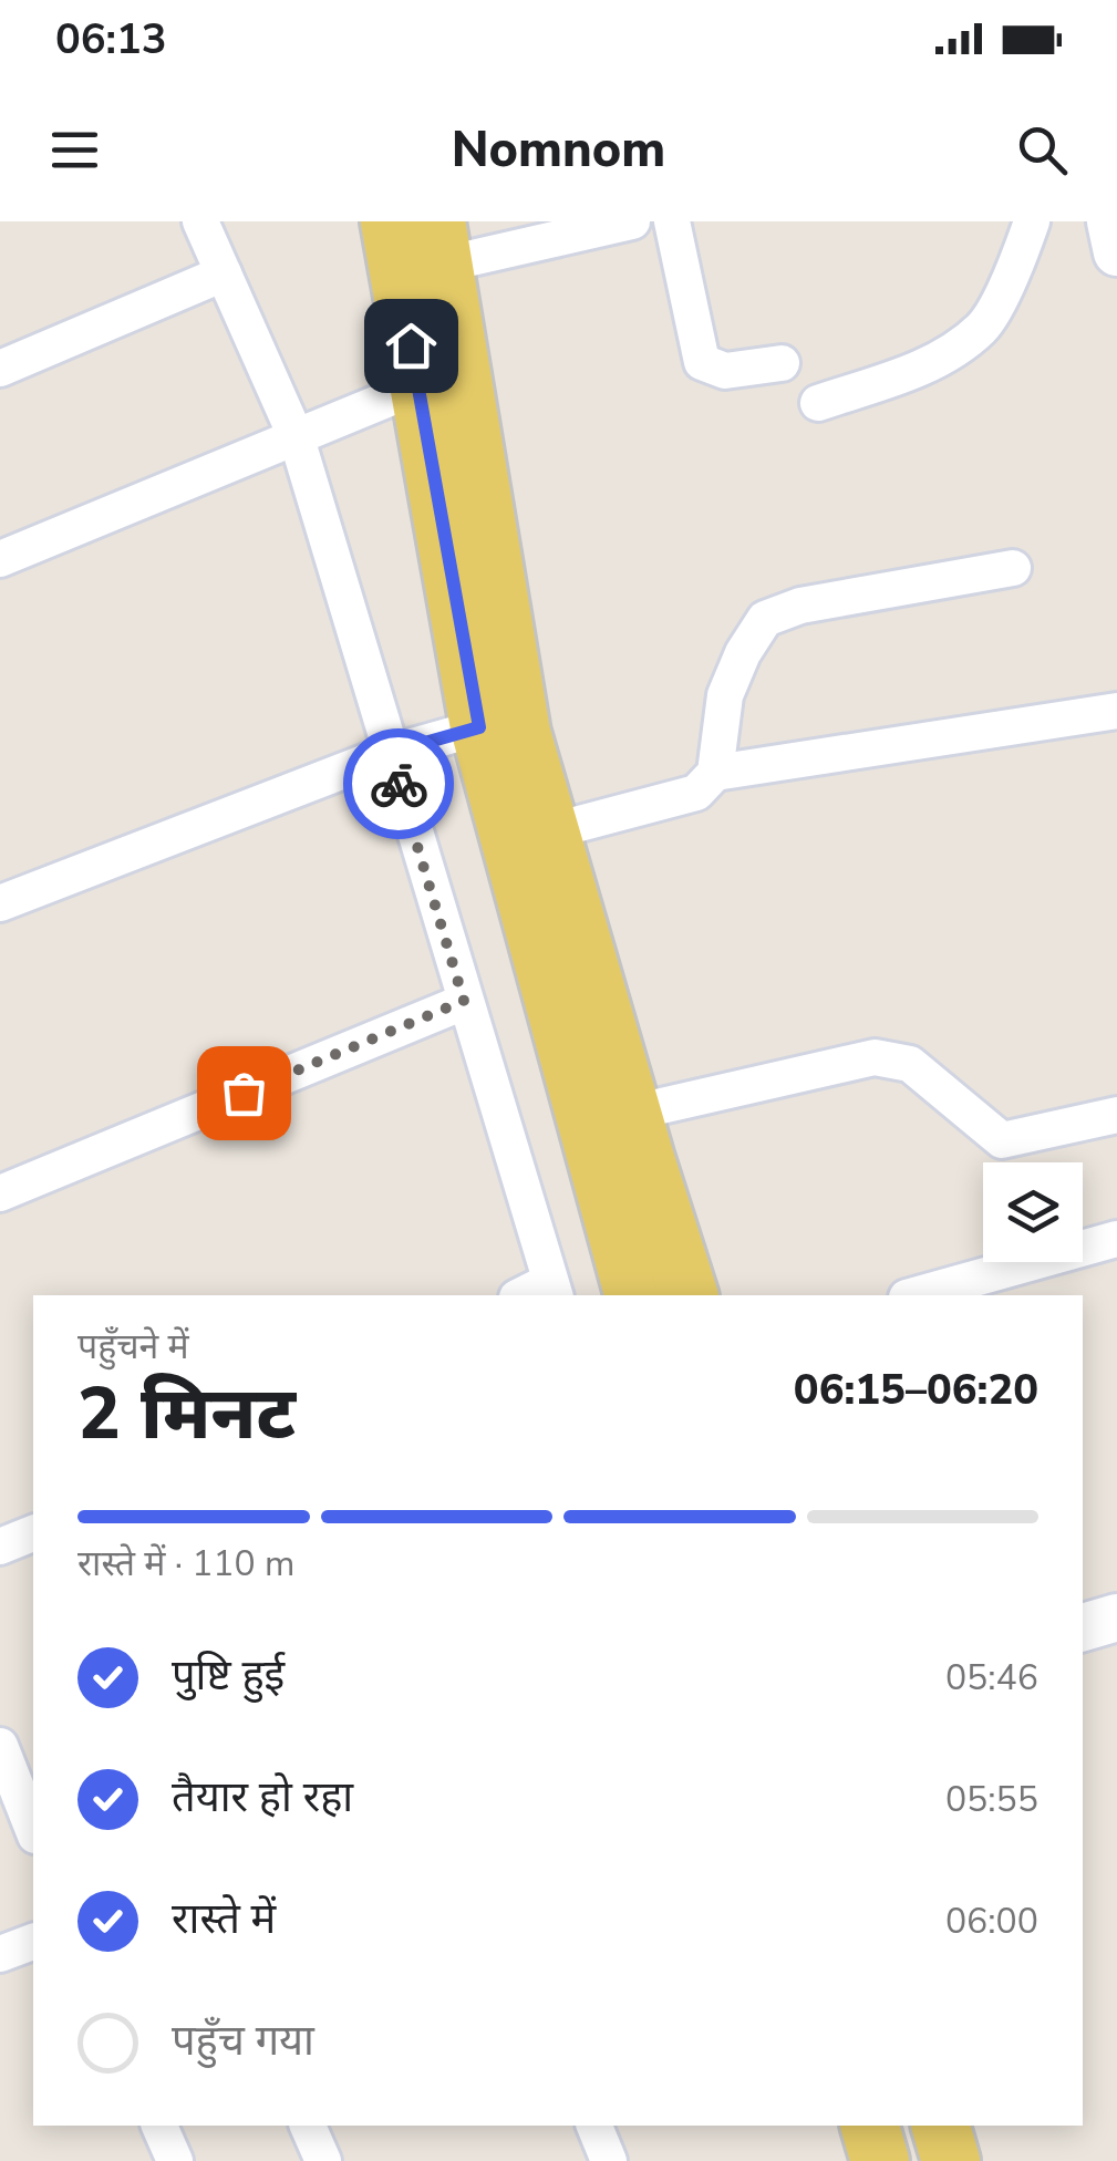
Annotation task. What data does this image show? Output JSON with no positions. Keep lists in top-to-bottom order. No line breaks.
{"page":{"status":"06:13","header":"Nomnom","heading":["2 मिनट","पहुँचने में","06:15–06:20"],"bar":"रास्ते में · 110 m","list":[["पुष्टि हुई","05:46"],["तैयार हो रहा","05:55"],["रास्ते में","06:00"],"पहुँच गया"]}}
